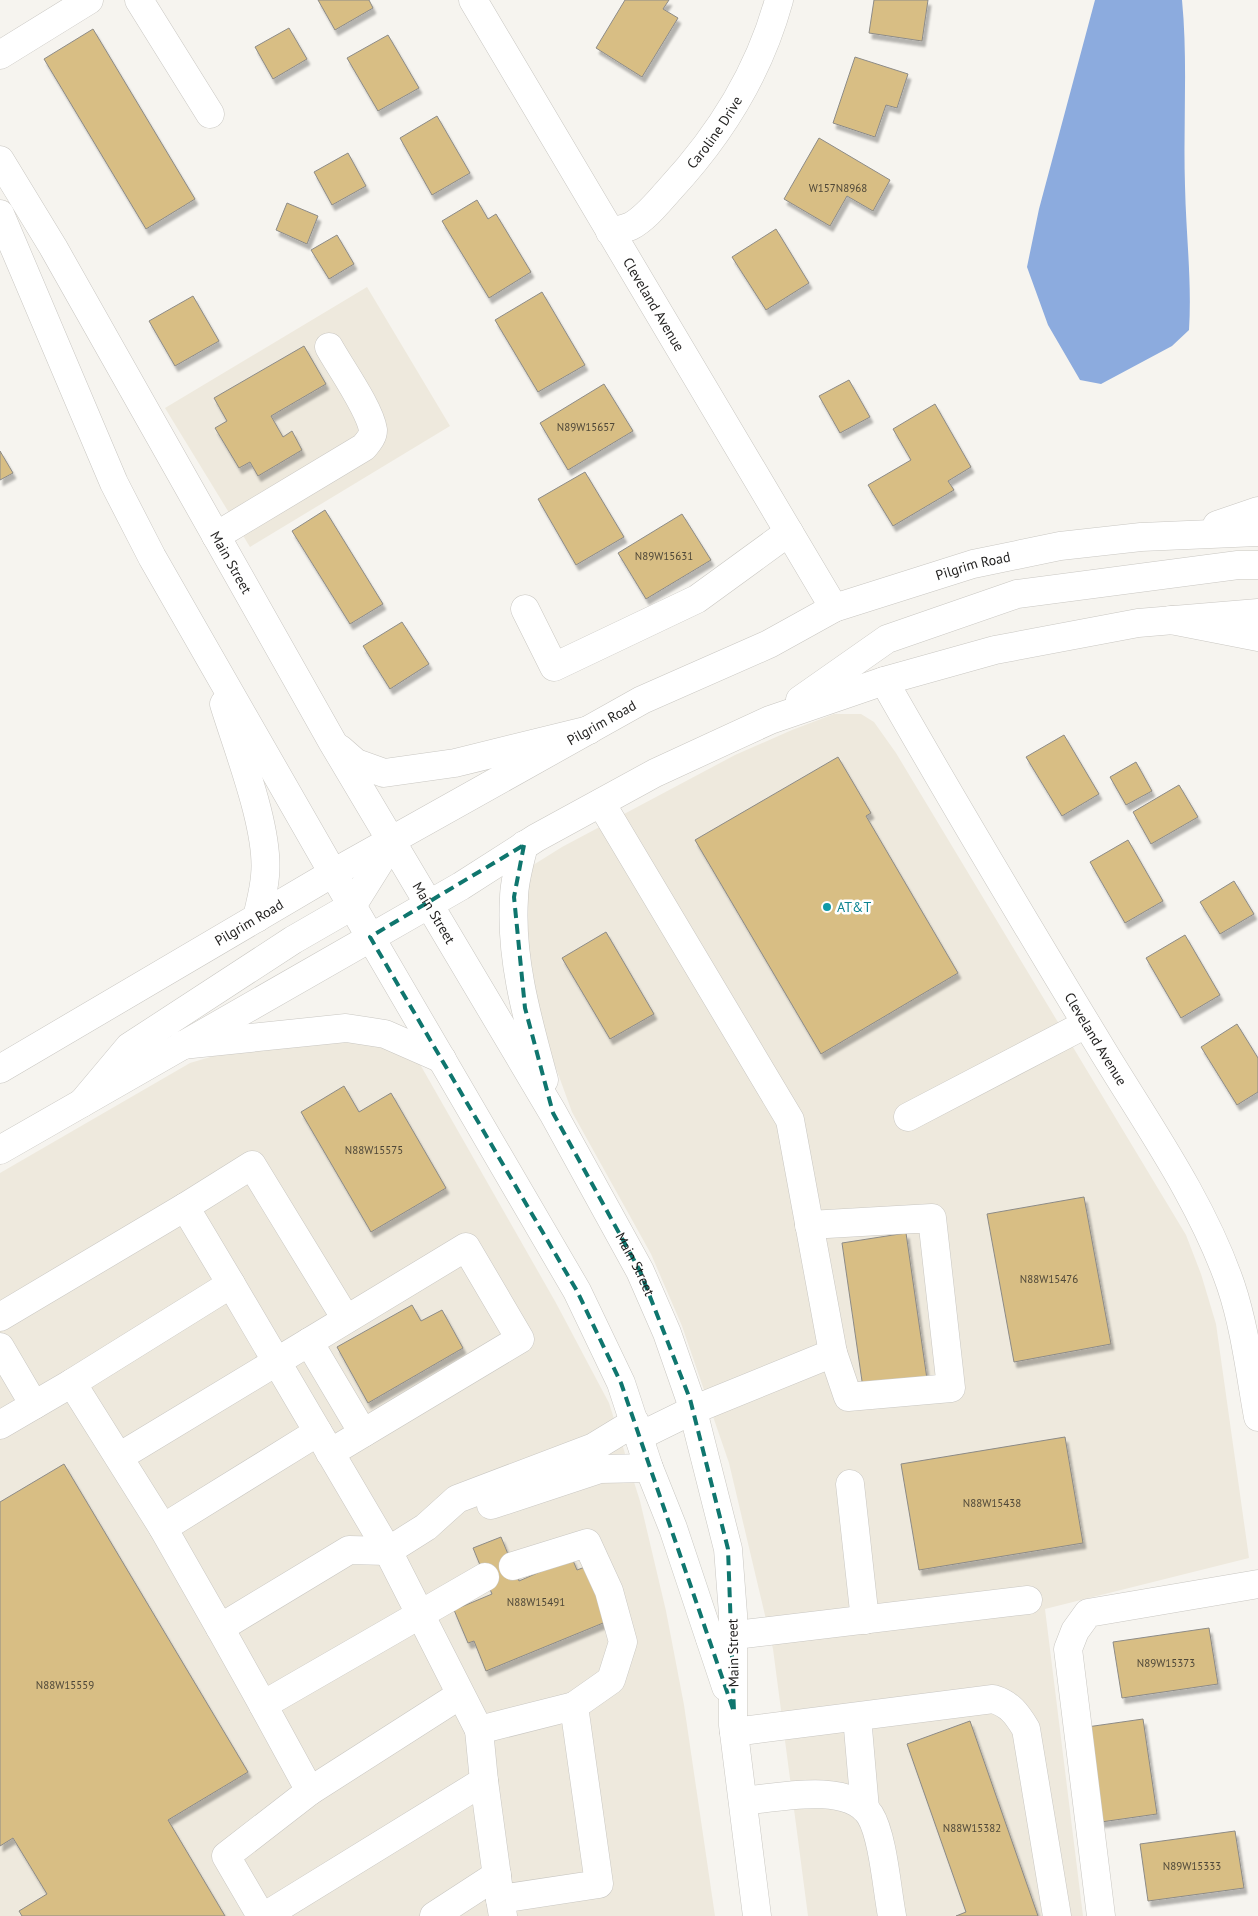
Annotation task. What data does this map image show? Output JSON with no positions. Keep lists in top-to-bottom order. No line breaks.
{"streets":{"main road":["Caroline Drive","Cleveland Avenue","Main Street","Pilgrim Road"]},"crossings":[["Caroline Drive","Cleveland Avenue"],["Cleveland Avenue","Pilgrim Road"],["Main Street","Pilgrim Road"]],"places":["AT&T"],"house_numbers":["W157N8968","N89W15657","N89W15631","N88W15575","N88W15476","N88W15438","N88W15491","N89W15373","N88W15559","N88W15382","N89W15333"]}
